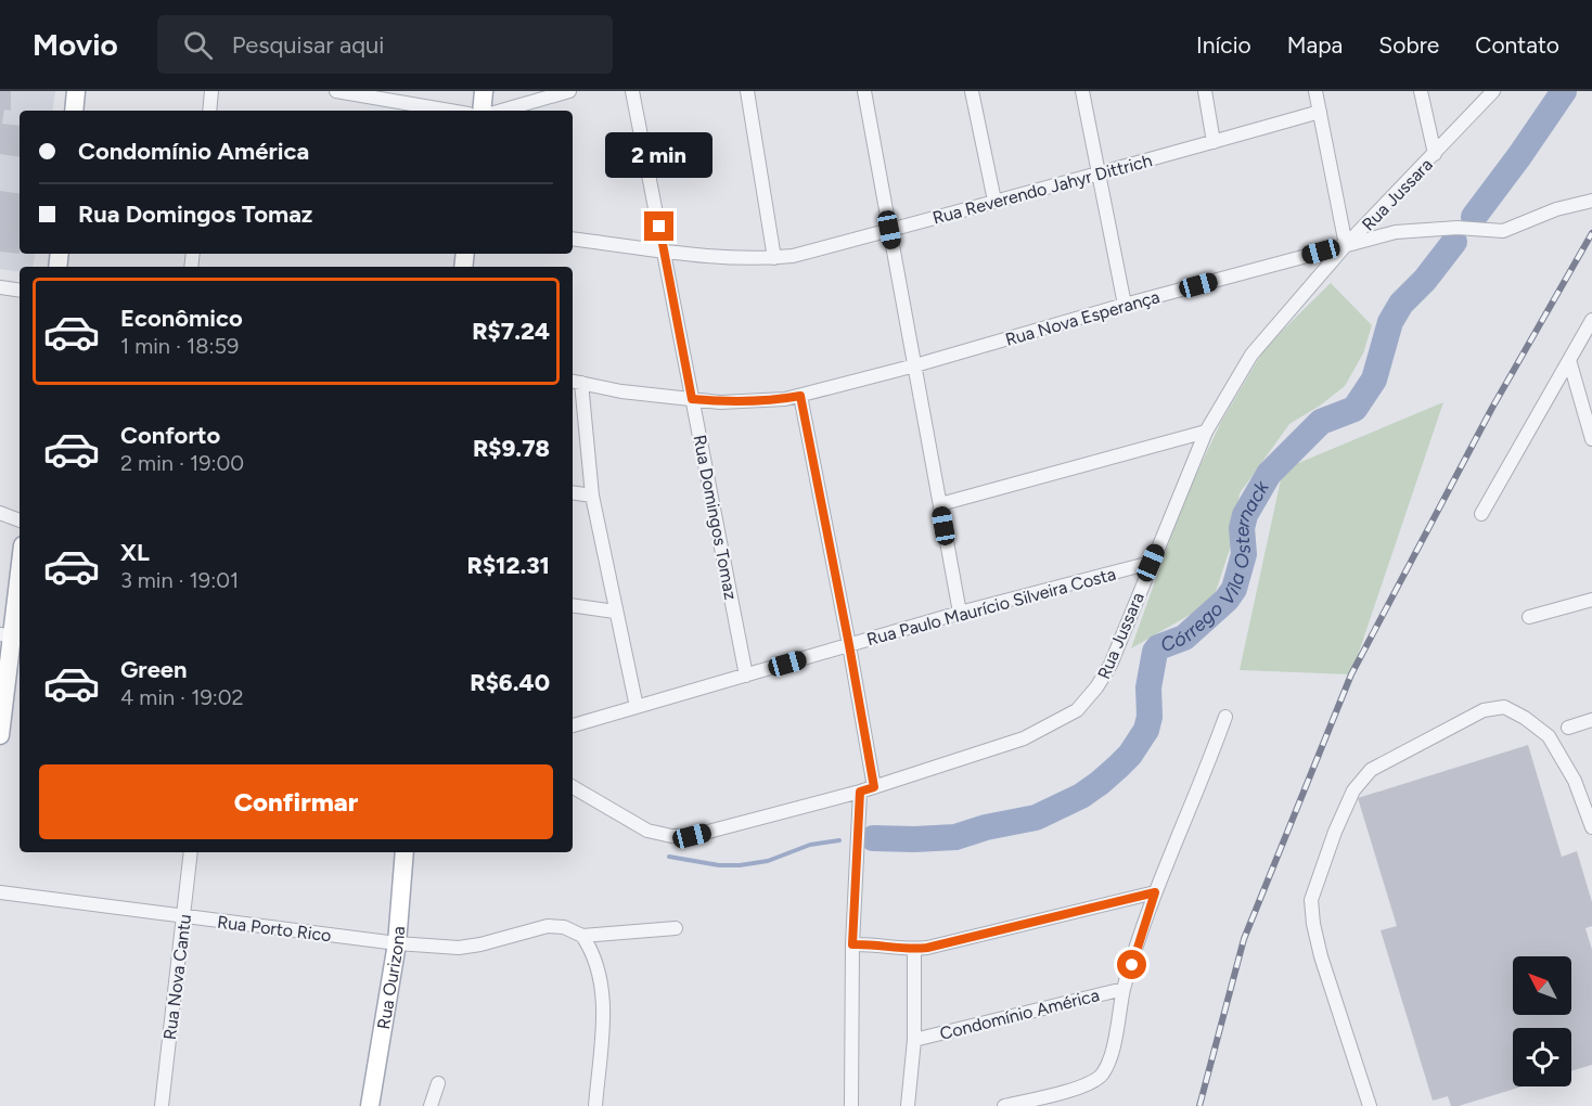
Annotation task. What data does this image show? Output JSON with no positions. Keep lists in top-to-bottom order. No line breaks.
{"streets":{"main road":["Rua Ourizona"],"street":["Rua Reverendo Jahyr Dittrich","Rua Jussara","Rua Nova Esperança","Rua Domingos Tomaz","Rua Paulo Maurício Silveira Costa","Rua Porto Rico","Rua Nova Cantu","Condomínio América"]},"crossings":[["Rua Reverendo Jahyr Dittrich","Rua Domingos Tomaz"],["Rua Jussara","Rua Nova Esperança"],["Rua Jussara","Rua Paulo Maurício Silveira Costa"],["Rua Nova Esperança","Rua Domingos Tomaz"],["Rua Domingos Tomaz","Rua Paulo Maurício Silveira Costa"],["Rua Porto Rico","Rua Nova Cantu"],["Rua Porto Rico","Rua Ourizona"]],"water":["Córrego Vila Osternack"],"north":"top left","page":{"header":"Movio","search":"Pesquisar aqui","nav":["Início","Mapa","Sobre","Contato"],"banner":["Condomínio América","Rua Domingos Tomaz"],"bubble":"2 min","list":[{"name":"Econômico","note":"1 min · 18:59","value":"R$7.24"},{"name":"Conforto","note":"2 min · 19:00","value":"R$9.78"},{"name":"XL","note":"3 min · 19:01","value":"R$12.31"},{"name":"Green","note":"4 min · 19:02","value":"R$6.40"}],"buttons":"Confirmar"}}
